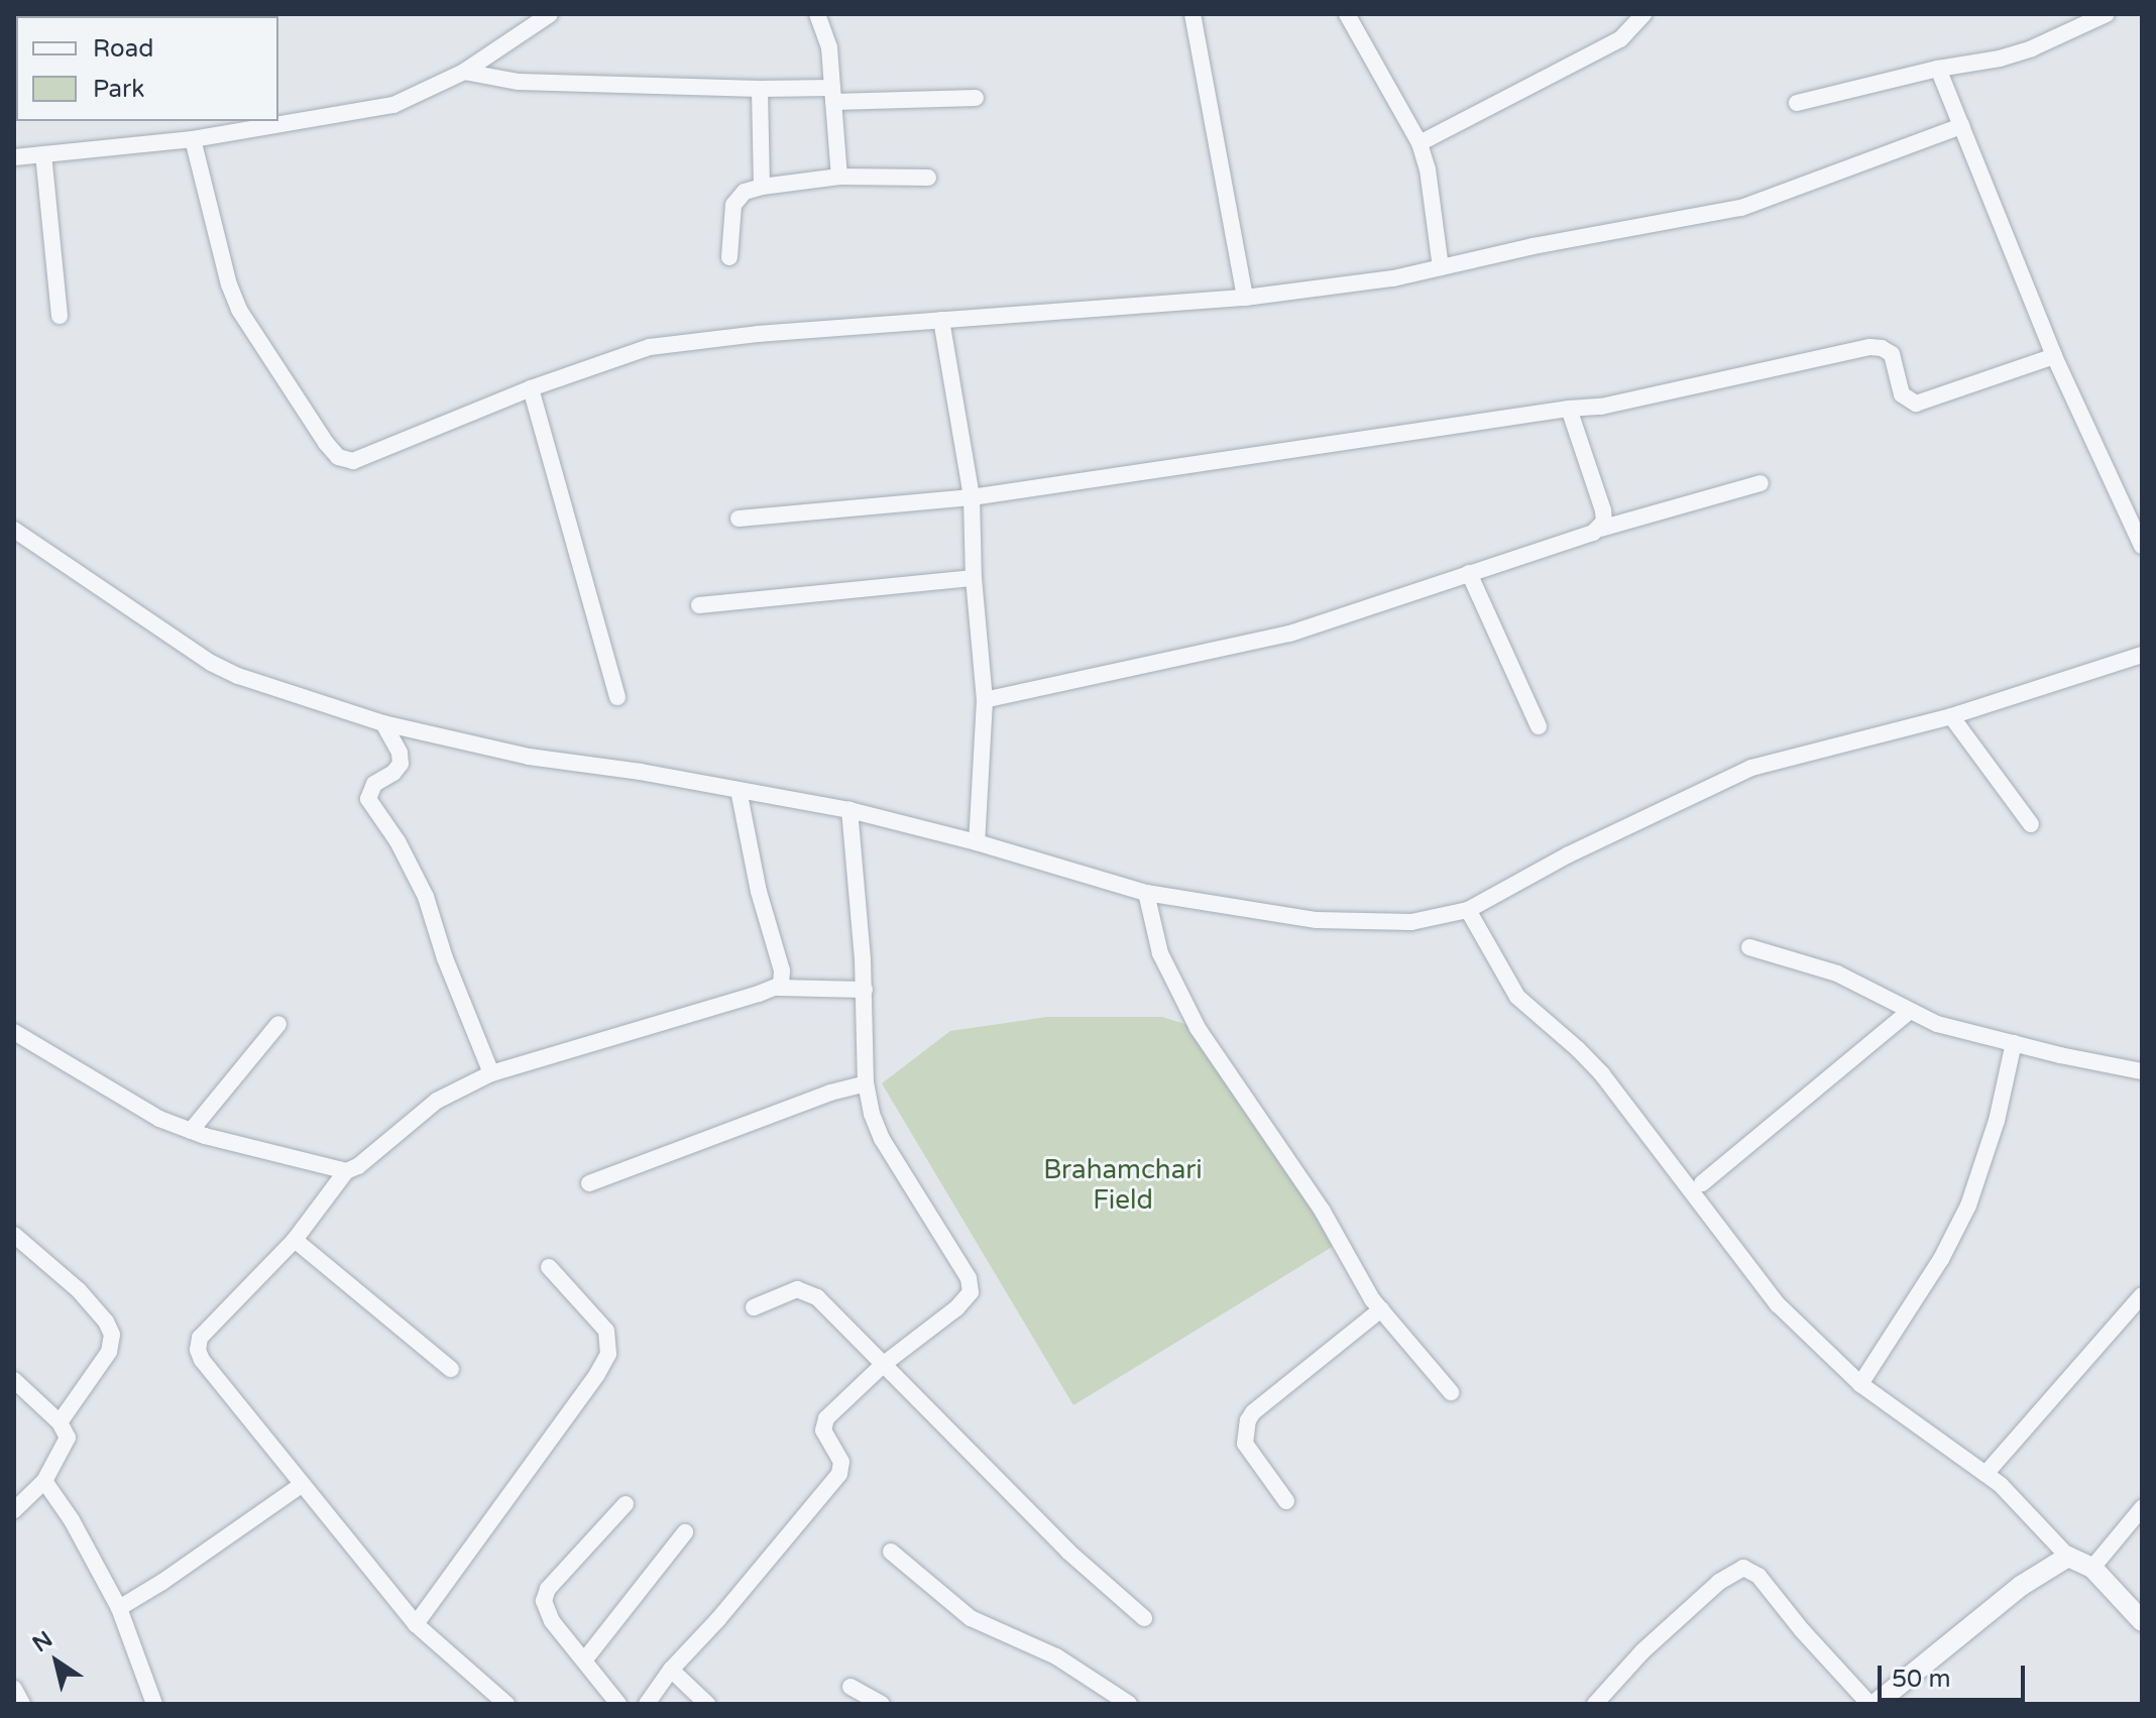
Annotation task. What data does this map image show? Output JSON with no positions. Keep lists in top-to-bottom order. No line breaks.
{"parks":["Brahamchari Field"],"legend":["Road","Park"],"scale_bar":"50 m","north":"top left"}
